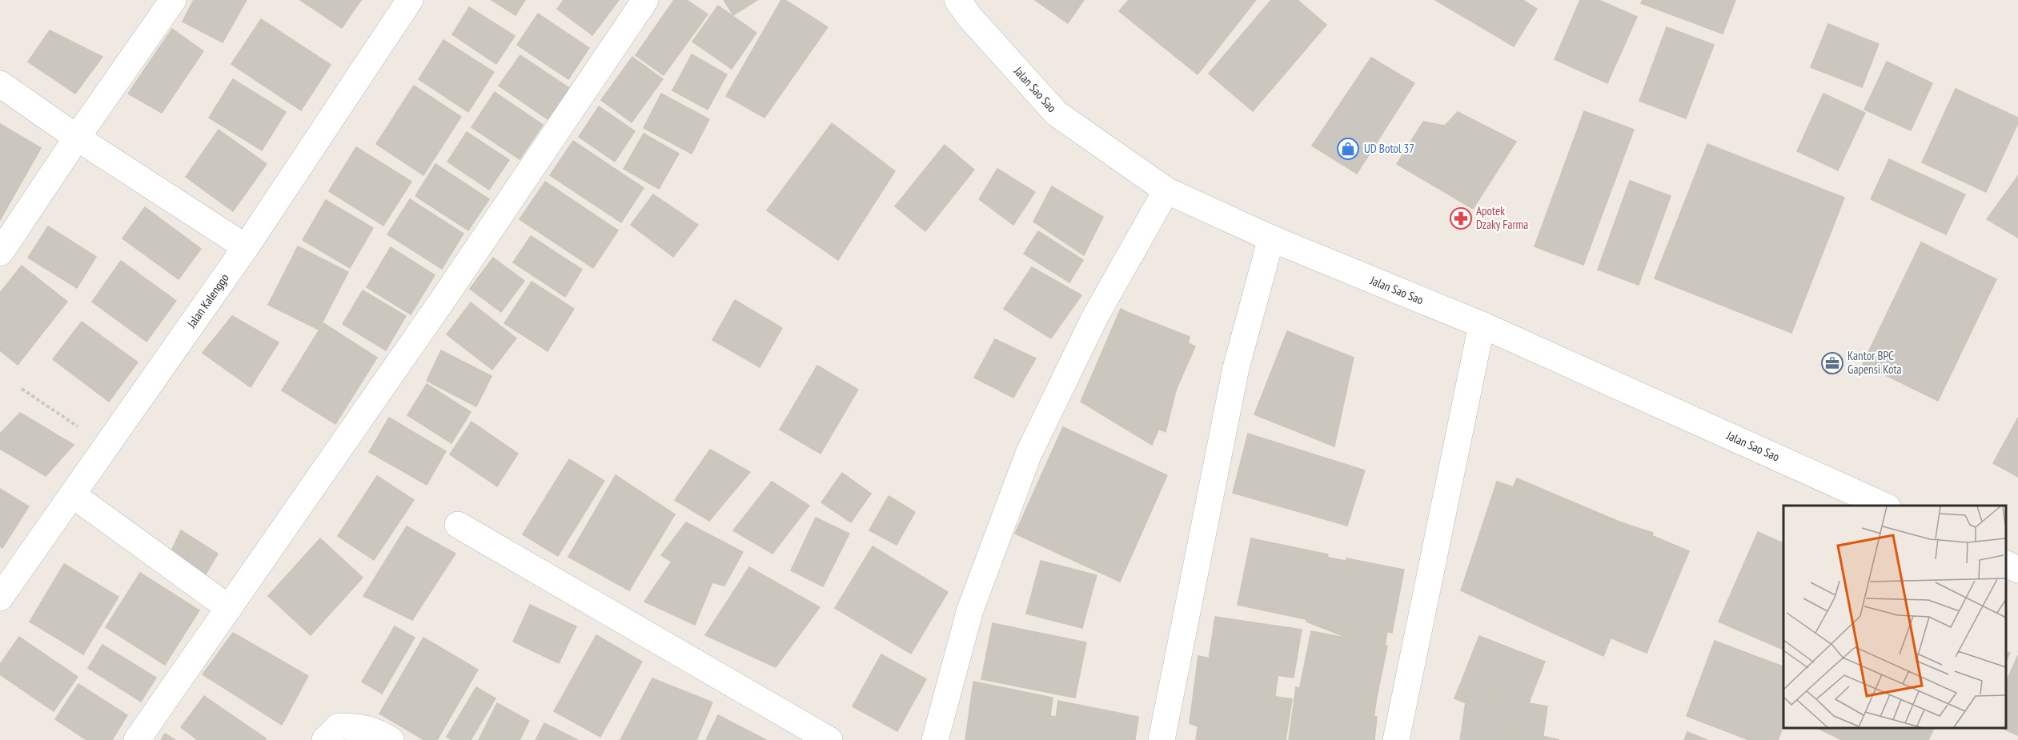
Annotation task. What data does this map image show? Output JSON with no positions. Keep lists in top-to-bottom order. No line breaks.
{"streets":{"street":["Jalan Sao Sao","Jalan Kalenggo"]},"places":{"shop":["UD Botol 37"],"pharmacy":["Apotek Dzaky Farma"],"office":["Kantor BPC Gapensi Kota"]}}
